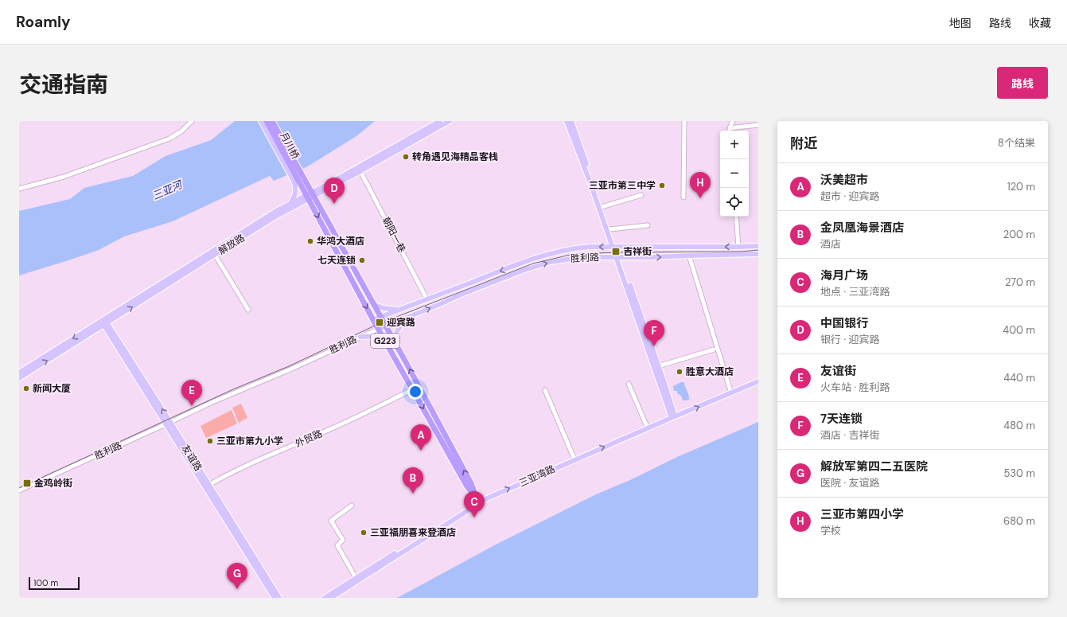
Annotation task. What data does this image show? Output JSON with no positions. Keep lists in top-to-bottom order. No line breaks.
{"streets":{"highway":["月川桥","G223"],"main road":["解放路","胜利路","友谊路","三亚湾路"],"street":["朝阳一巷","外贸路"]},"crossings":[["月川桥","解放路"],["月川桥","G223"],["朝阳一巷","解放路"],["朝阳一巷","胜利路"],["解放路","G223"],["解放路","友谊路"],["胜利路","G223"],["胜利路","友谊路"],["G223","外贸路"],["G223","三亚湾路"],["外贸路","友谊路"]],"one_way":["三亚湾路"],"water":["三亚河"],"places":{"other":["转角遇见海精品客栈","三亚市第三中学","华鸿大酒店","七天连锁","胜意大酒店","新闻大厦","三亚市第九小学","三亚福朋喜来登酒店"],"transit":["吉祥街","迎宾路","金鸡岭街"]},"scale_bar":"100 m","page":{"header":"Roamly","nav":["地图","路线","收藏"],"title":"交通指南","buttons":"路线","heading":["附近","8个结果"],"map_buttons":["+","−"],"list":[{"mark":"A","name":"沃美超市","note":"超市 · 迎宾路","value":"120 m"},{"mark":"B","name":"金凤凰海景酒店","note":"酒店","value":"200 m"},{"mark":"C","name":"海月广场","note":"地点 · 三亚湾路","value":"270 m"},{"mark":"D","name":"中国银行","note":"银行 · 迎宾路","value":"400 m"},{"mark":"E","name":"友谊街","note":"火车站 · 胜利路","value":"440 m"},{"mark":"F","name":"7天连锁","note":"酒店 · 吉祥街","value":"480 m"},{"mark":"G","name":"解放军第四二五医院","note":"医院 · 友谊路","value":"530 m"},{"mark":"H","name":"三亚市第四小学","note":"学校","value":"680 m"}],"pins":["H","D","F","E","A","B","C","G"],"scale":"100 m"}}
